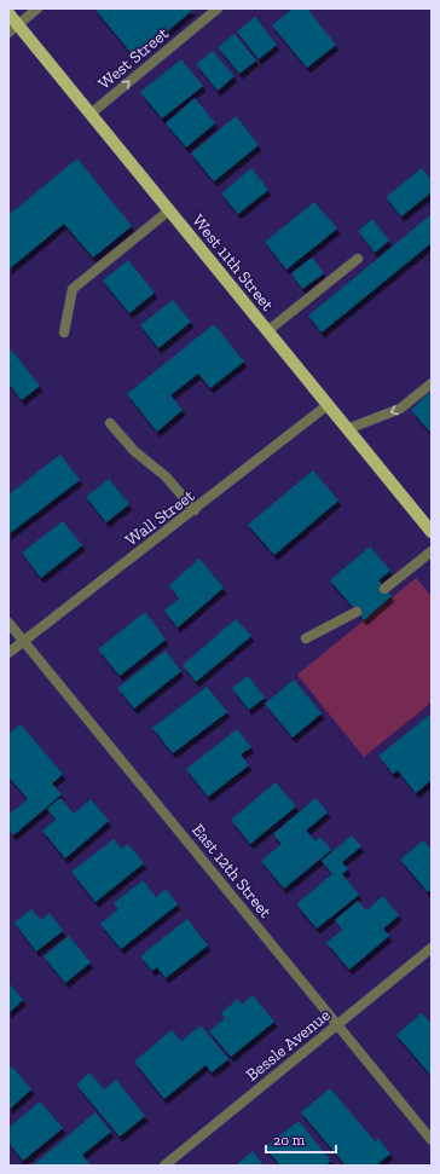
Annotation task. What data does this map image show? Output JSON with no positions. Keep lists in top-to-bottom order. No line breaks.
{"streets":{"main road":["West 11th Street"],"street":["West Street","Wall Street","East 12th Street","Bessle Avenue"]},"crossings":[["West Street","West 11th Street"],["West 11th Street","Wall Street"],["Wall Street","East 12th Street"],["East 12th Street","Bessle Avenue"]],"one_way":["West Street"],"scale_bar":"20 m"}
